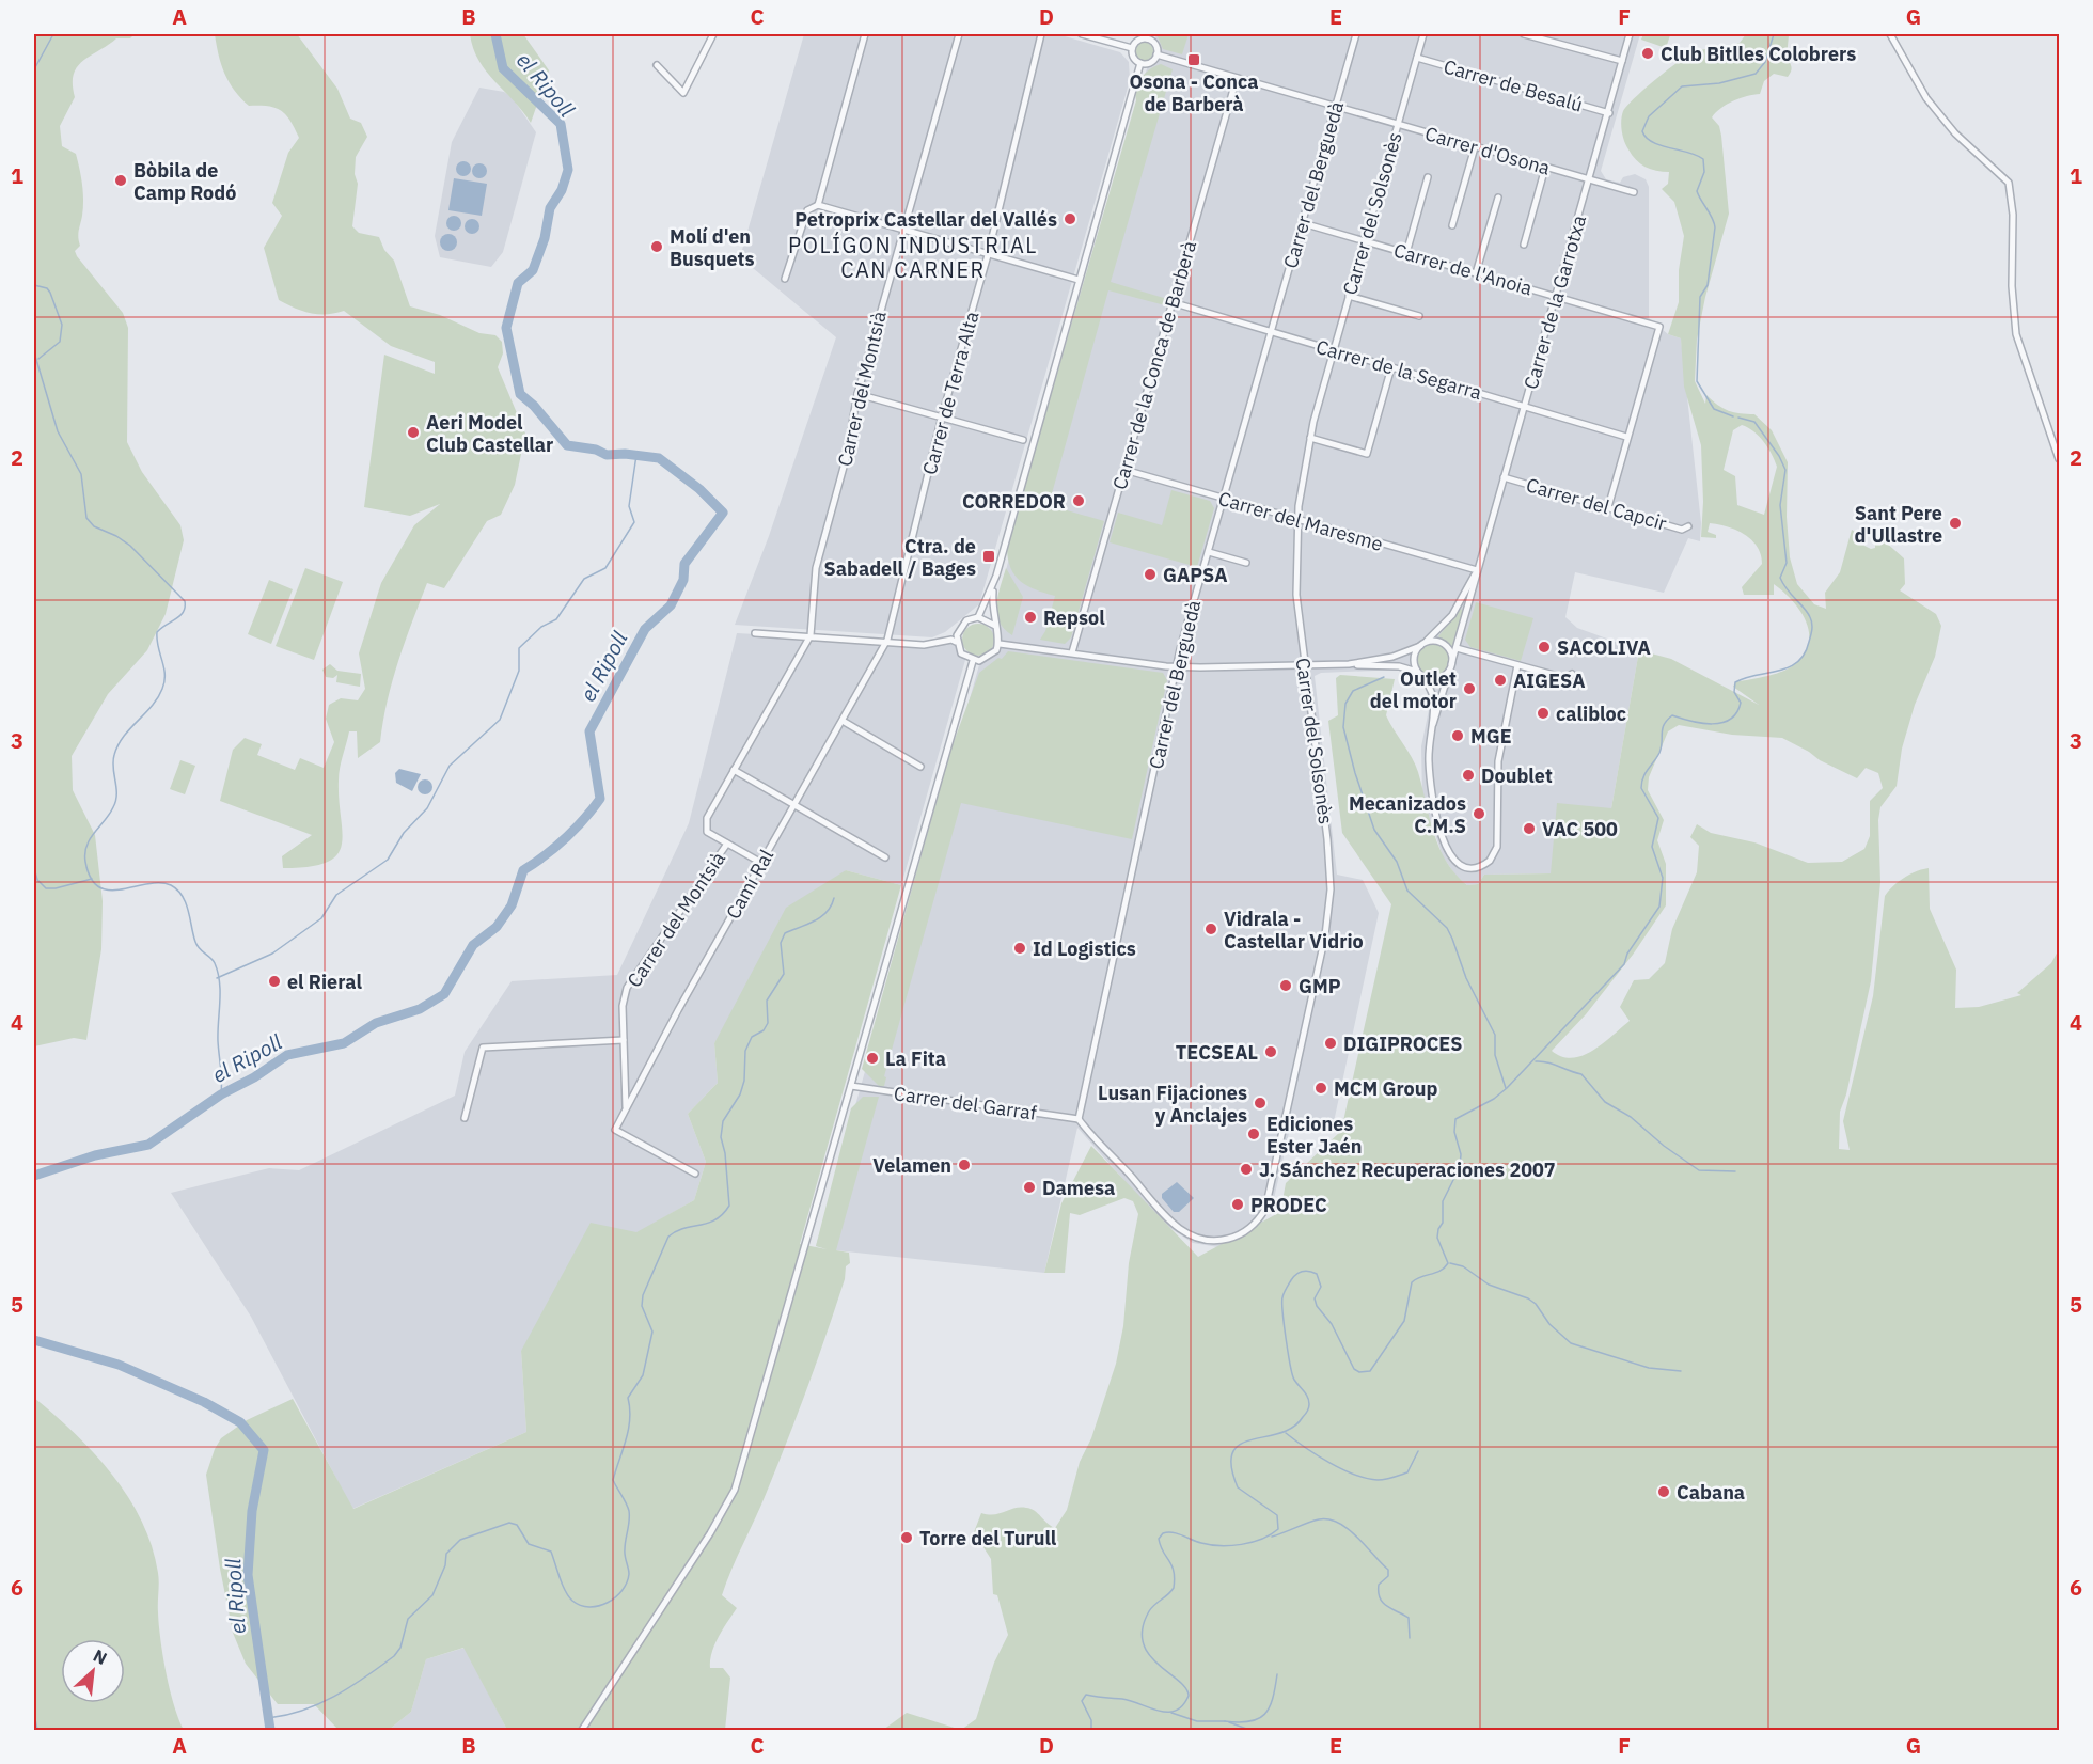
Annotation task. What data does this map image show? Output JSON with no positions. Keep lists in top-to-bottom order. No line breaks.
{"streets":{"street":["Carrer de Besalú","Carrer d'Osona","Carrer del Berguedà","Carrer del Solsonès","Carrer de l'Anoia","Carrer de la Garrotxa","Carrer de la Conca de Barberà","Carrer de la Segarra","Carrer del Montsià","Carrer de Terra Alta","Carrer del Capcir","Carrer del Maresme","Camí Ral","Carrer del Garraf"]},"crossings":[["Carrer de Besalú","Carrer del Solsonès"],["Carrer de Besalú","Carrer de la Garrotxa"],["Carrer d'Osona","Carrer del Berguedà"],["Carrer d'Osona","Carrer del Solsonès"],["Carrer d'Osona","Carrer de la Garrotxa"],["Carrer d'Osona","Carrer de la Conca de Barberà"],["Carrer del Berguedà","Carrer del Solsonès"],["Carrer del Berguedà","Carrer de l'Anoia"],["Carrer del Berguedà","Carrer de la Segarra"],["Carrer del Berguedà","Carrer del Maresme"],["Carrer del Berguedà","Carrer del Garraf"],["Carrer del Solsonès","Carrer de l'Anoia"],["Carrer del Solsonès","Carrer de la Segarra"],["Carrer del Solsonès","Carrer del Maresme"],["Carrer del Solsonès","Carrer del Garraf"],["Carrer de l'Anoia","Carrer de la Garrotxa"],["Carrer de l'Anoia","Carrer de la Segarra"],["Carrer de la Garrotxa","Carrer de la Segarra"],["Carrer de la Garrotxa","Carrer del Capcir"],["Carrer de la Garrotxa","Carrer del Maresme"],["Carrer de la Conca de Barberà","Carrer de la Segarra"],["Carrer de la Conca de Barberà","Carrer del Maresme"],["Carrer del Montsià","Camí Ral"],["Carrer de Terra Alta","Camí Ral"]],"districts":["POLÍGON INDUSTRIAL CAN CARNER"],"water":["el Ripoll"],"places":{"other":["Club Bitlles Colobrers","Bòbila de Camp Rodó","Petroprix Castellar del Vallés","Molí d'en Busquets","Aeri Model Club Castellar","CORREDOR","Sant Pere d'Ullastre","GAPSA","Repsol","SACOLIVA","AIGESA","Outlet del motor","calibloc","MGE","Doublet","Mecanizados C.M.S","VAC 500","Vidrala - Castellar Vidrio","Id Logistics","el Rieral","GMP","DIGIPROCES","TECSEAL","La Fita","MCM Group","Lusan Fijaciones y Anclajes","Ediciones Ester Jaén","Velamen","J. Sánchez Recuperaciones 2007","Damesa","PRODEC","Cabana","Torre del Turull"],"transit":["Osona - Conca de Barberà","Ctra. de Sabadell / Bages"]},"north":"top right","grid":{"columns":["A","B","C","D","E","F","G"],"rows":["1","2","3","4","5","6"]}}
